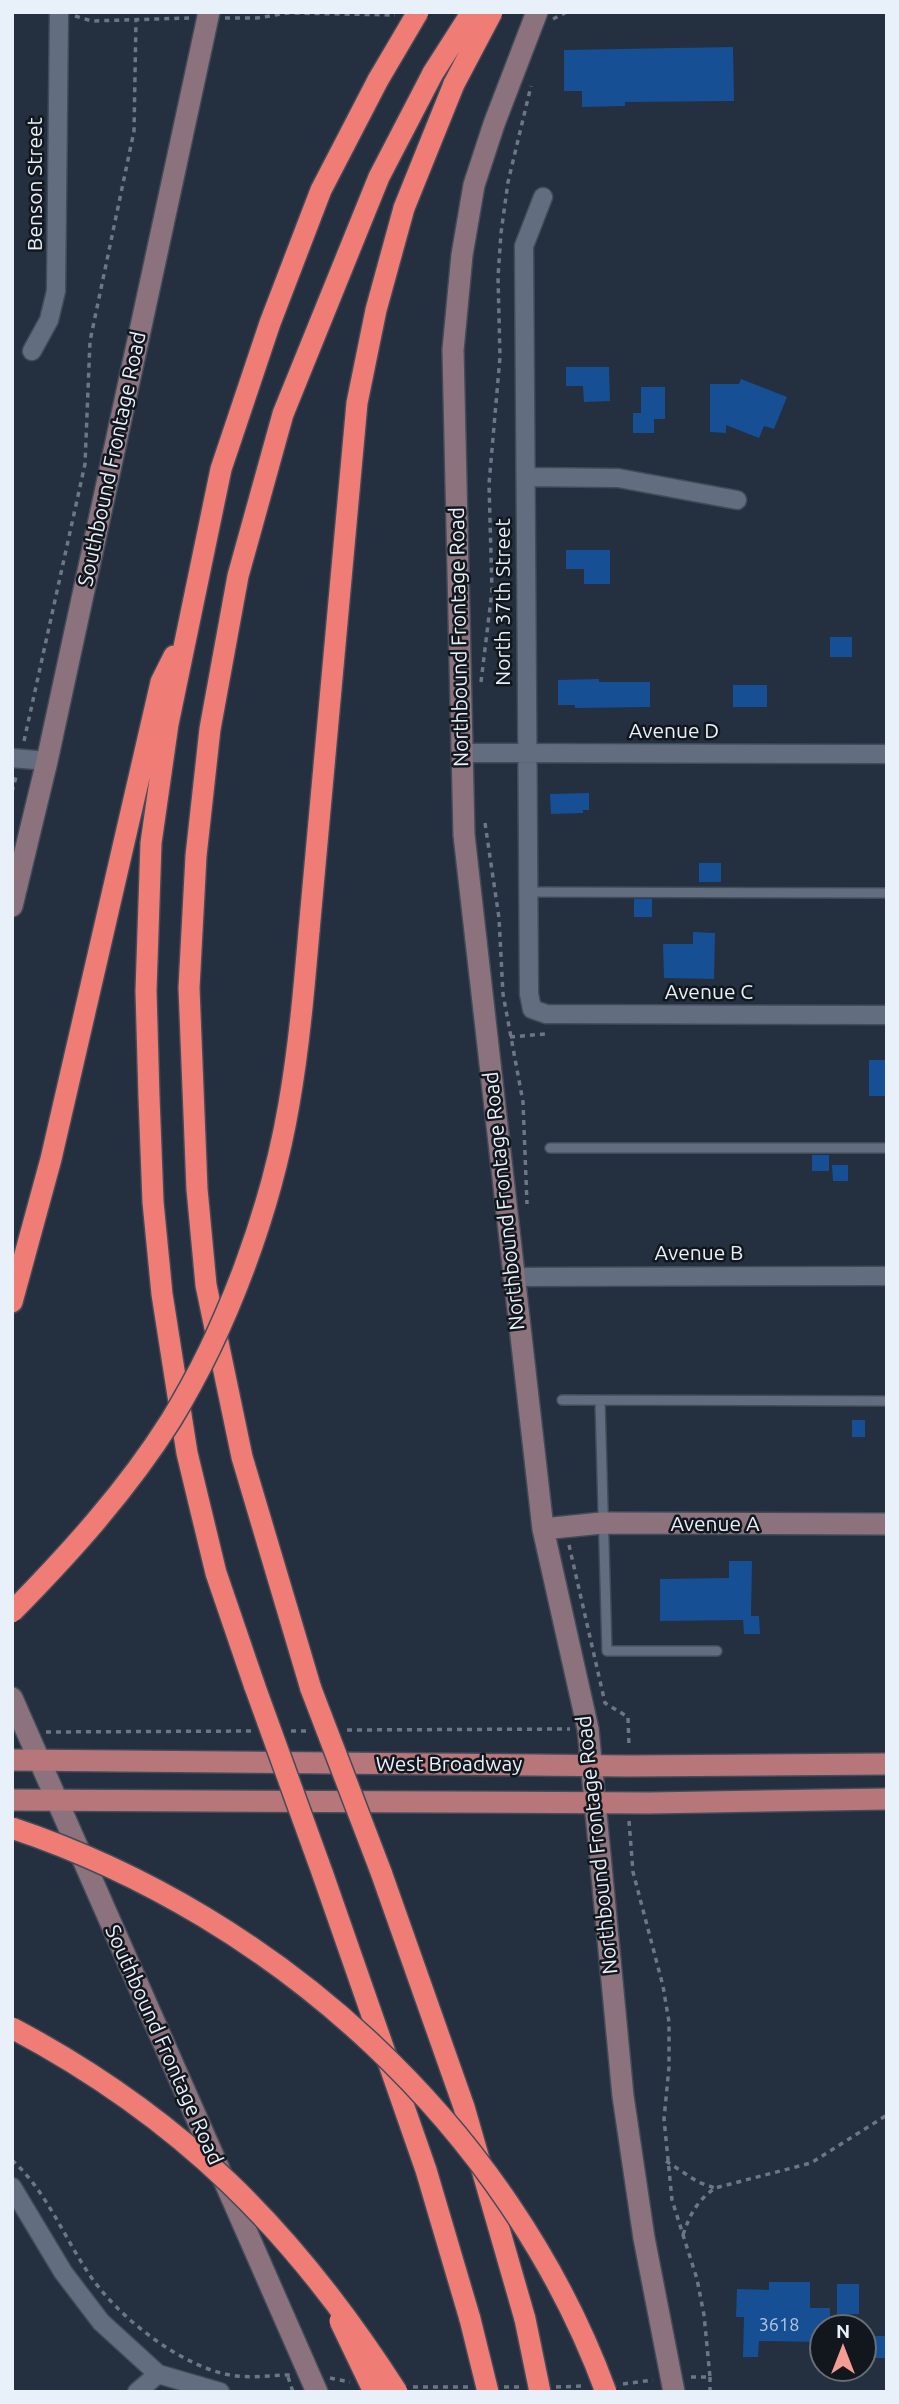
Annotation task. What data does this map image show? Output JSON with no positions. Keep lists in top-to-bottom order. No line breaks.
{"streets":{"main road":["West Broadway"],"street":["Benson Street","Southbound Frontage Road","North 37th Street","Northbound Frontage Road","Avenue D","Avenue C","Avenue B","Avenue A"]},"crossings":[["Southbound Frontage Road","West Broadway"],["North 37th Street","Avenue D"],["North 37th Street","Avenue C"],["Northbound Frontage Road","Avenue D"],["Northbound Frontage Road","Avenue B"],["Northbound Frontage Road","Avenue A"],["Northbound Frontage Road","West Broadway"]],"house_numbers":["3618"],"north":"top"}
